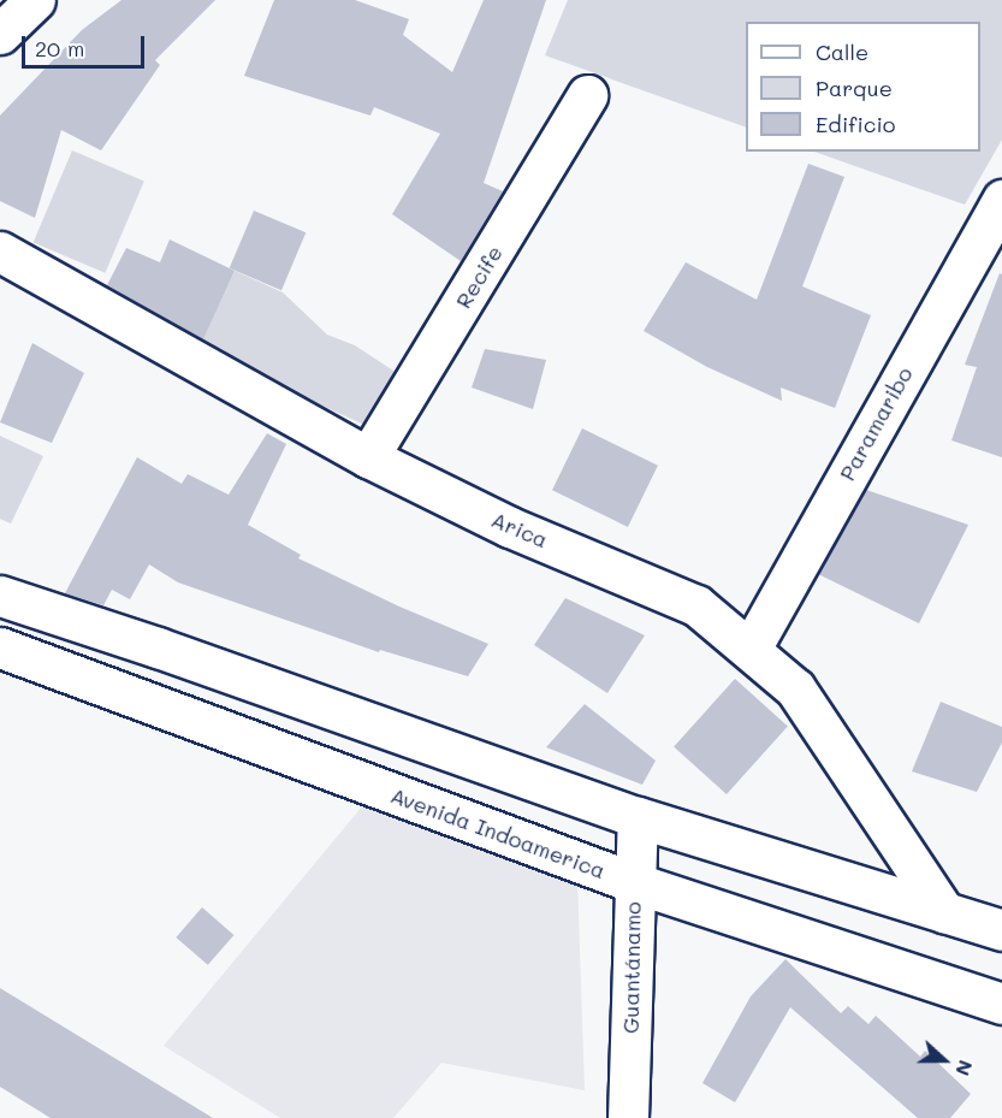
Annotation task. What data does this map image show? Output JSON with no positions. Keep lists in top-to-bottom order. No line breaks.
{"streets":{"street":["Recife","Paramaribo","Arica","Avenida Indoamerica","Guantánamo"]},"crossings":[["Recife","Arica"],["Paramaribo","Arica"],["Avenida Indoamerica","Guantánamo"]],"legend":["Calle","Parque","Edificio"],"scale_bar":"20 m","north":"right"}
